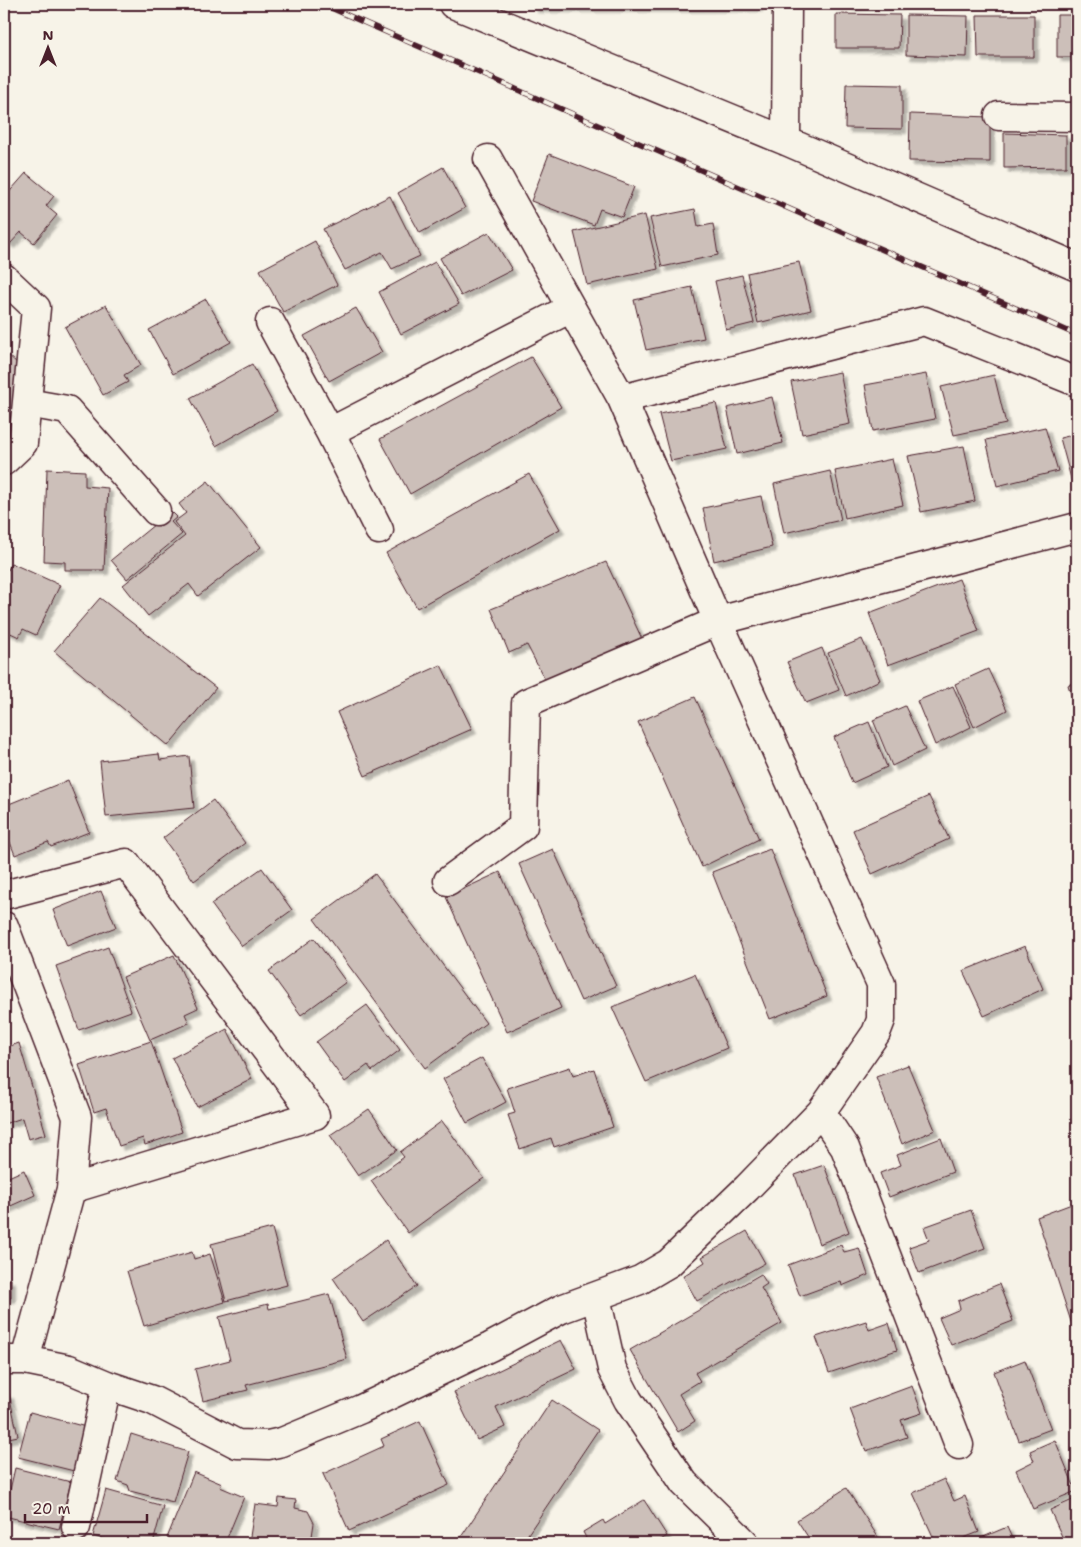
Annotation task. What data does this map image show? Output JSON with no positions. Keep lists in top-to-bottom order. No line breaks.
{"scale_bar":"20 m","north":"top"}
